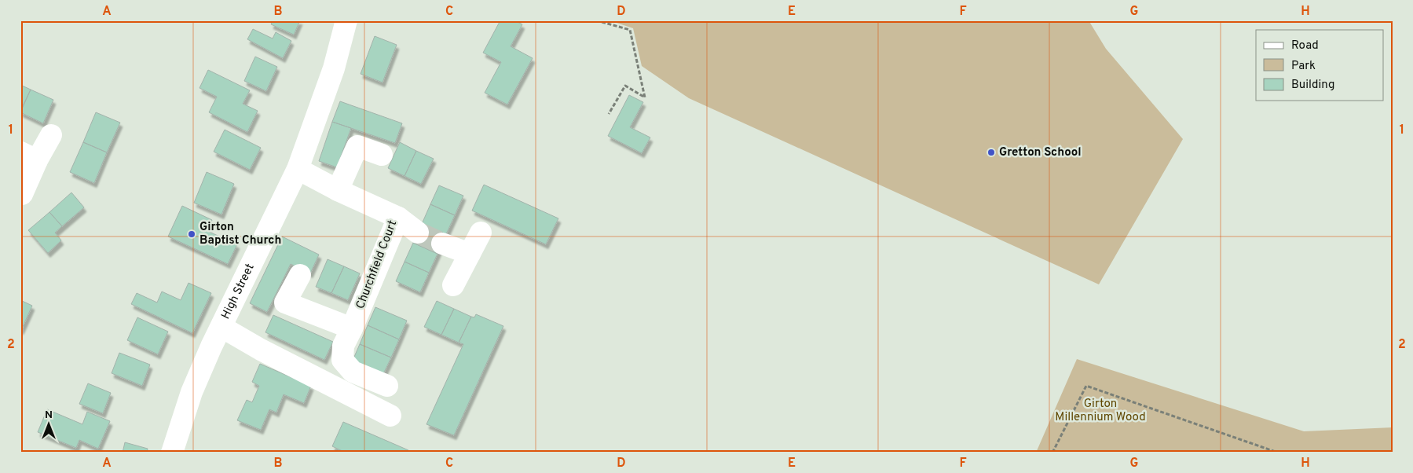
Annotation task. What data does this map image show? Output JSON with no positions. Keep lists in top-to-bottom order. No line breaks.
{"streets":{"street":["Churchfield Court","High Street"]},"crossings":[["Churchfield Court","High Street"]],"parks":["Girton Millennium Wood"],"places":["Gretton School","Girton Baptist Church"],"legend":["Road","Park","Building"],"north":"top","grid":{"columns":["A","B","C","D","E","F","G","H"],"rows":["1","2"]}}
